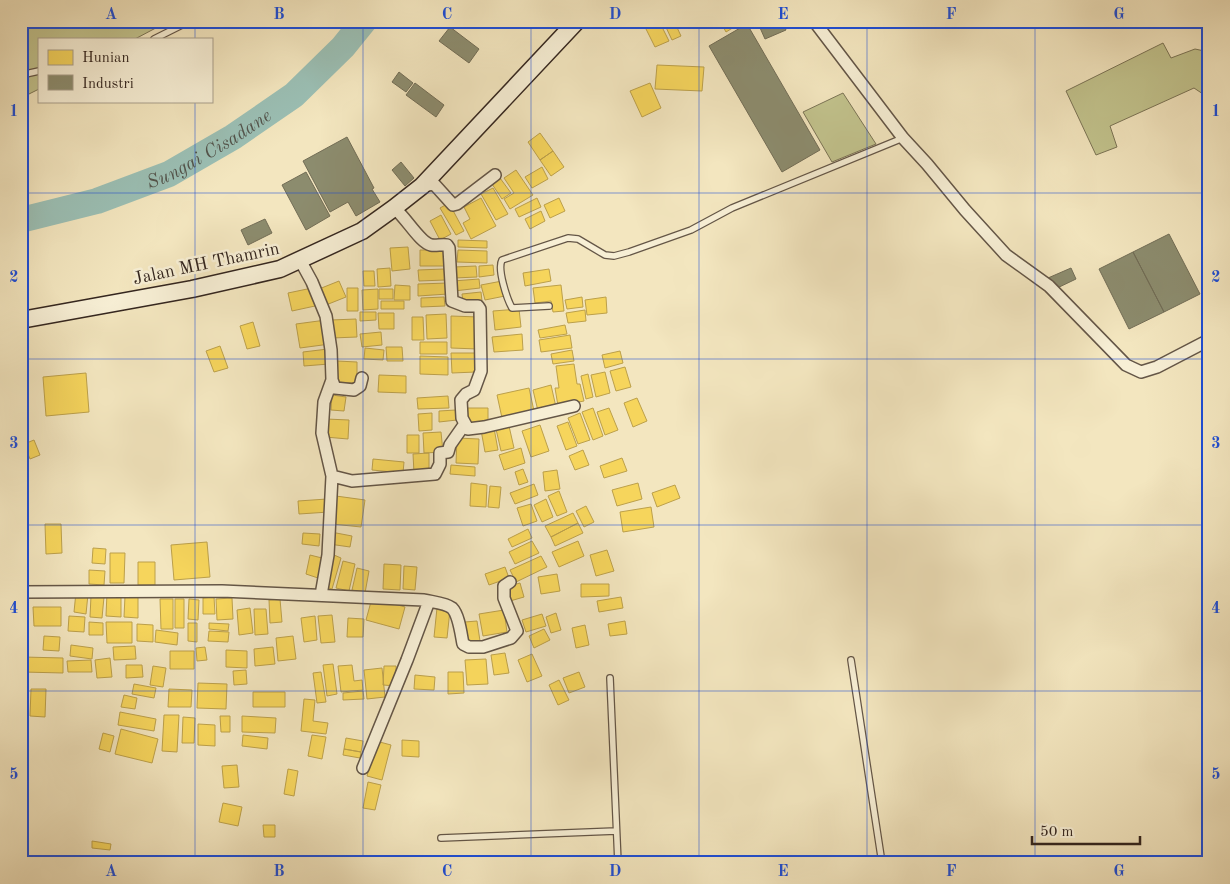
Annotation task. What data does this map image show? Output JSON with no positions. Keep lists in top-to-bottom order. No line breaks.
{"streets":{"street":["Jalan MH Thamrin"]},"water":["Sungai Cisadane"],"legend":["Hunian","Industri"],"scale_bar":"50 m","grid":{"columns":["A","B","C","D","E","F","G"],"rows":["1","2","3","4","5"]}}
